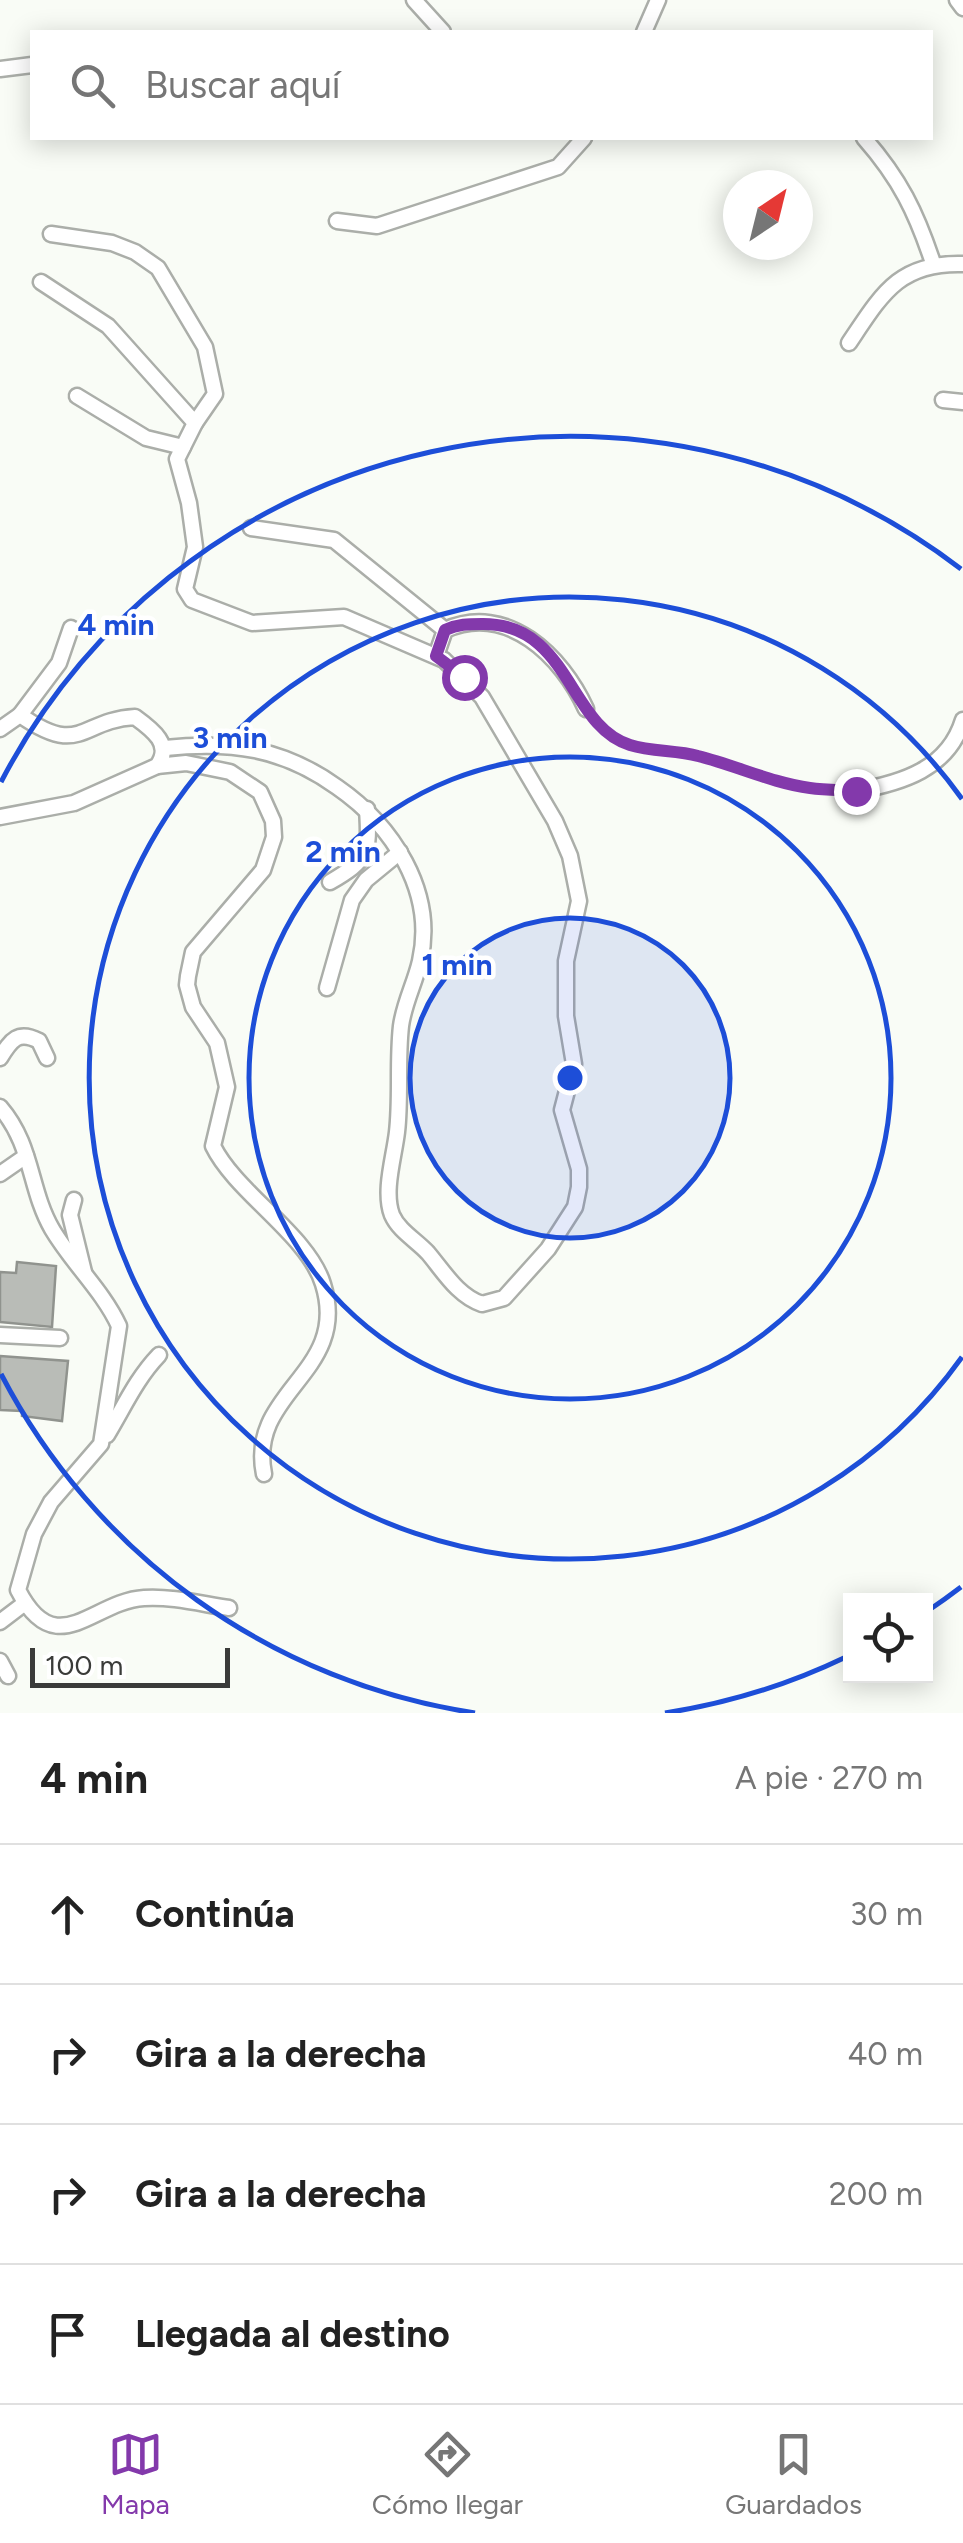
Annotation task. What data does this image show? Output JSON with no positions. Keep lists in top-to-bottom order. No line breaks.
{"scale_bar":"100 m","north":"top right","page":{"search":"Buscar aquí","scale":"100 m","heading":["4 min","A pie · 270 m"],"list":[["Continúa","30 m"],["Gira a la derecha","40 m"],["Gira a la derecha","200 m"],"Llegada al destino"],"nav":["Mapa","Cómo llegar","Guardados"]},"rings":["4 min","3 min","2 min","1 min"]}
